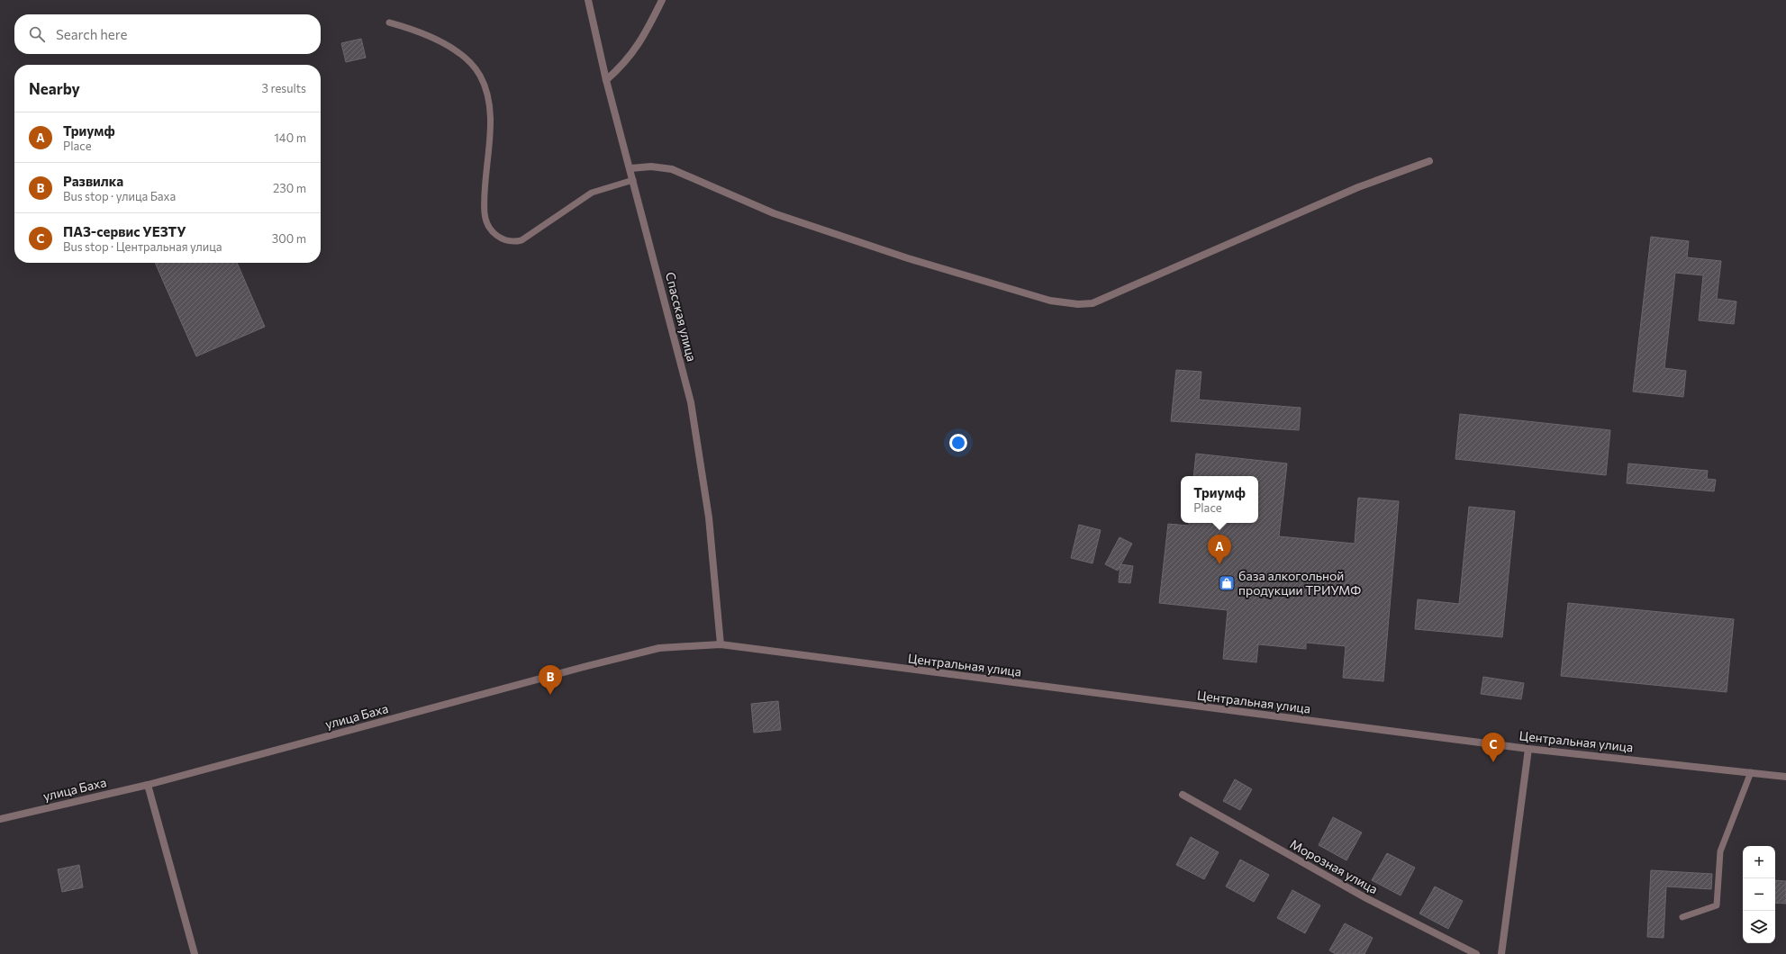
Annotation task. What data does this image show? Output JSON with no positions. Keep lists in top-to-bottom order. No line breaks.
{"streets":{"street":["Спасская улица","Центральная улица","улица Баха","Морозная улица"]},"crossings":[["Спасская улица","Центральная улица"],["Спасская улица","улица Баха"],["Центральная улица","улица Баха"]],"places":{"shop":["база алкогольной продукции ТРИУМФ"]},"page":{"search":"Search here","heading":["Nearby","3 results"],"list":[{"mark":"A","name":"Триумф","note":"Place","value":"140 m"},{"mark":"B","name":"Развилка","note":"Bus stop · улица Баха","value":"230 m"},{"mark":"C","name":"ПАЗ-сервис УЕЗТУ","note":"Bus stop · Центральная улица","value":"300 m"}],"popup":["Триумф","Place"],"pins":["A","B","C"],"map_buttons":["+","−"]}}
